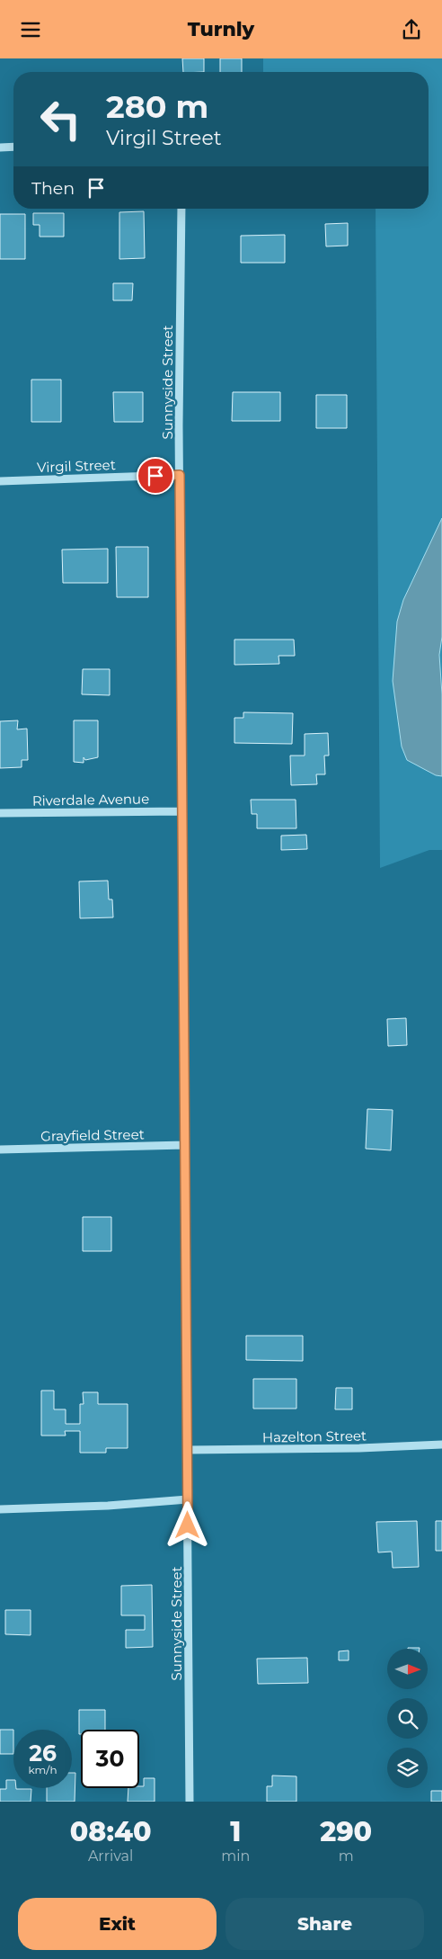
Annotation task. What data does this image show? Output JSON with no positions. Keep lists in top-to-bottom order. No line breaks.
{"streets":{"street":["Sunnyside Street","Virgil Street","Riverdale Avenue","Grayfield Street","Hazelton Street"]},"crossings":[["Sunnyside Street","Virgil Street"],["Sunnyside Street","Riverdale Avenue"],["Sunnyside Street","Grayfield Street"],["Sunnyside Street","Hazelton Street"]],"north":"right","page":{"header":"Turnly","turn":["280 m","Virgil Street"],"then":"Then","speed":"26 km/h","limit":"30","eta":["08:40","Arrival","1","min","290","m"],"buttons":["Exit","Share"]}}
